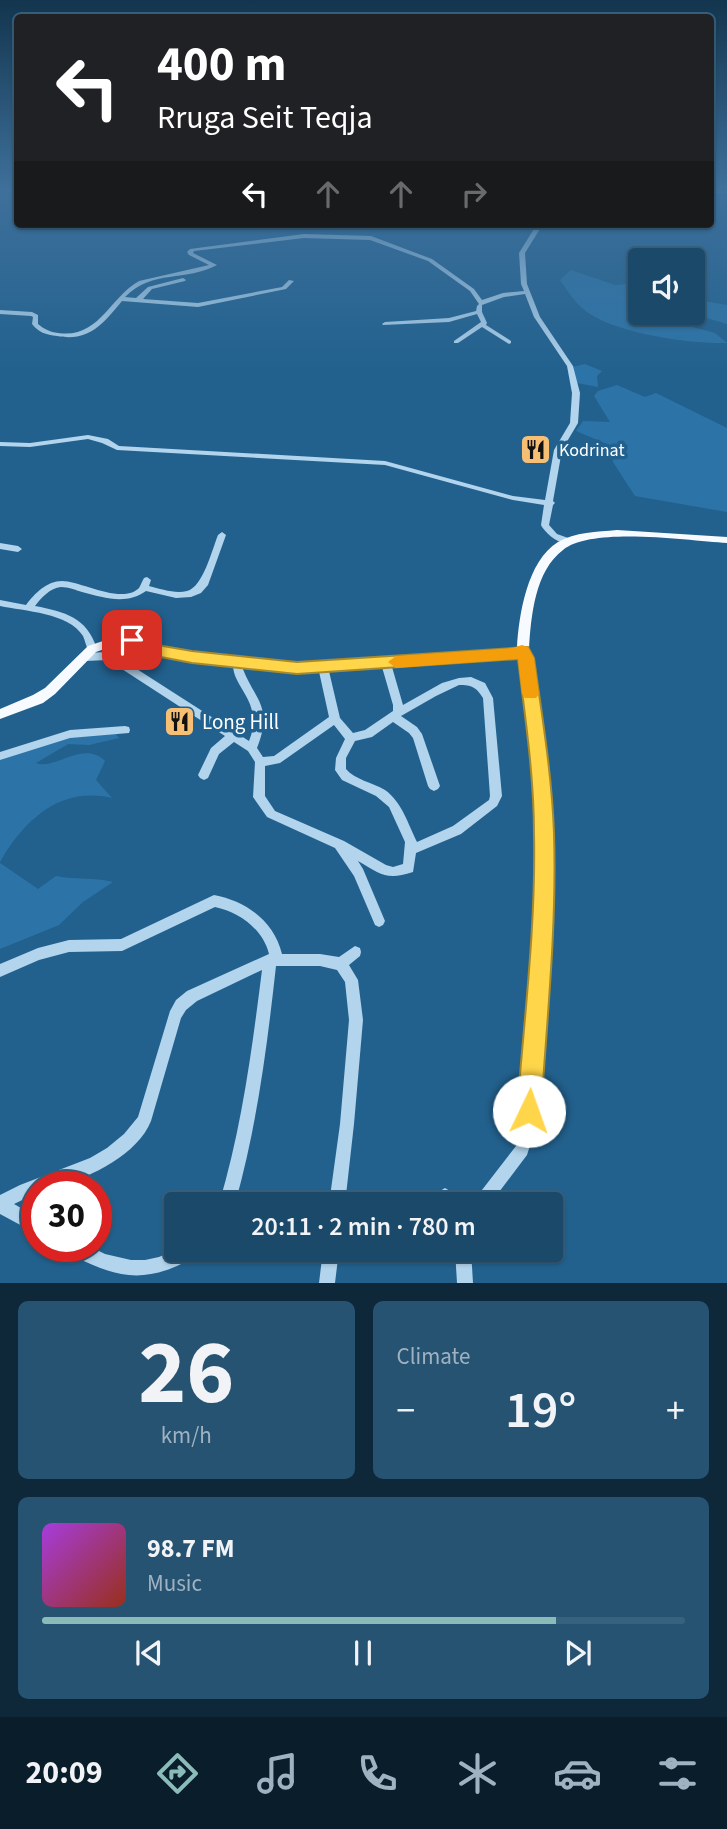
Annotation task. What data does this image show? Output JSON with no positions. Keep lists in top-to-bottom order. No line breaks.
{"places":{"restaurant":["Kodrinat","Long Hill"]},"page":{"turn":["400 m","Rruga Seit Teqja"],"limit":"30","trip":"20:11 · 2 min · 780 m","tile":[["26","km/h"],"Climate"],"heat":["−","19°","+"],"song":["98.7 FM","Music"],"tabs":"20:09"}}
